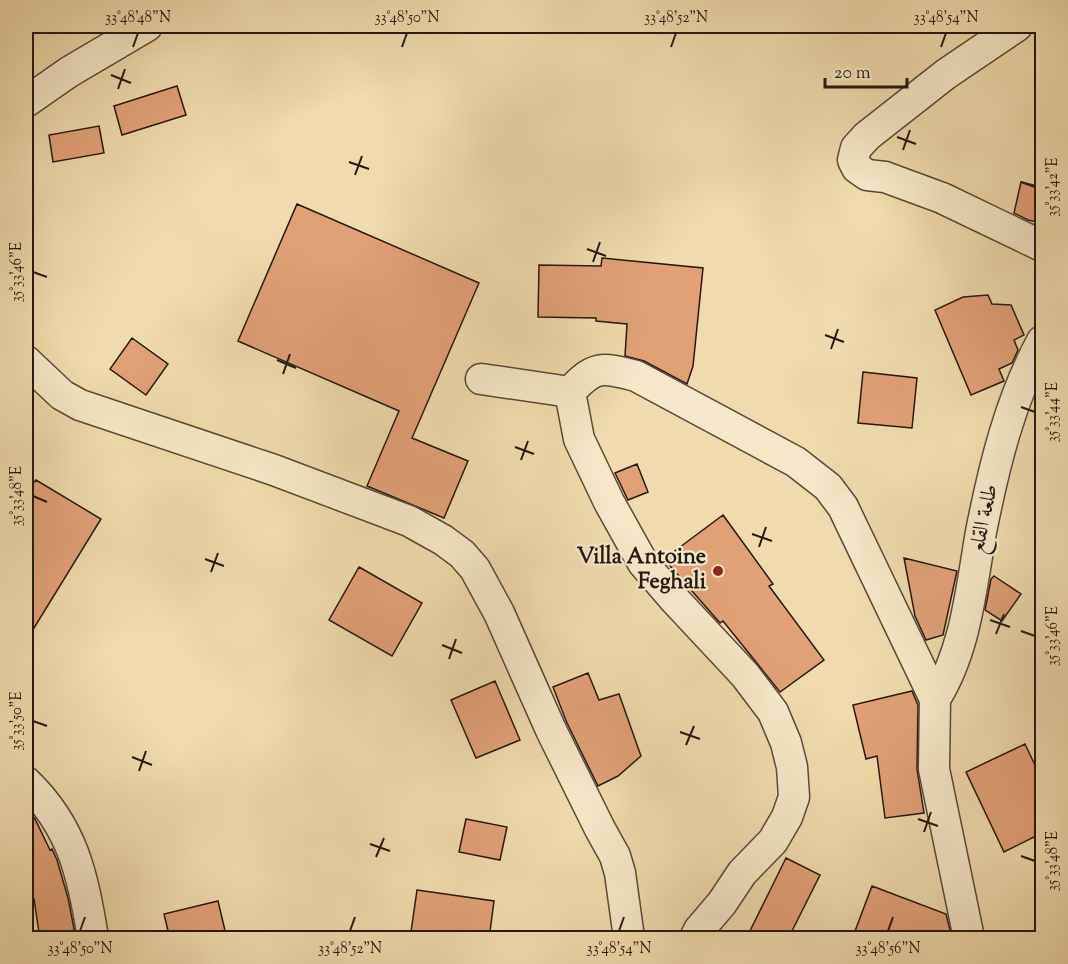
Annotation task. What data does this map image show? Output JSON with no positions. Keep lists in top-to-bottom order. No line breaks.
{"streets":{"street":["طلعة القلع"]},"places":["Villa Antoine Feghali"],"scale_bar":"20 m","coordinates":["33°48'48\"N","33°48'50\"N","33°48'52\"N","33°48'54\"N","35°33'42\"E","35°33'46\"E","35°33'44\"E","35°33'48\"E","35°33'50\"E","33°48'56\"N"]}
